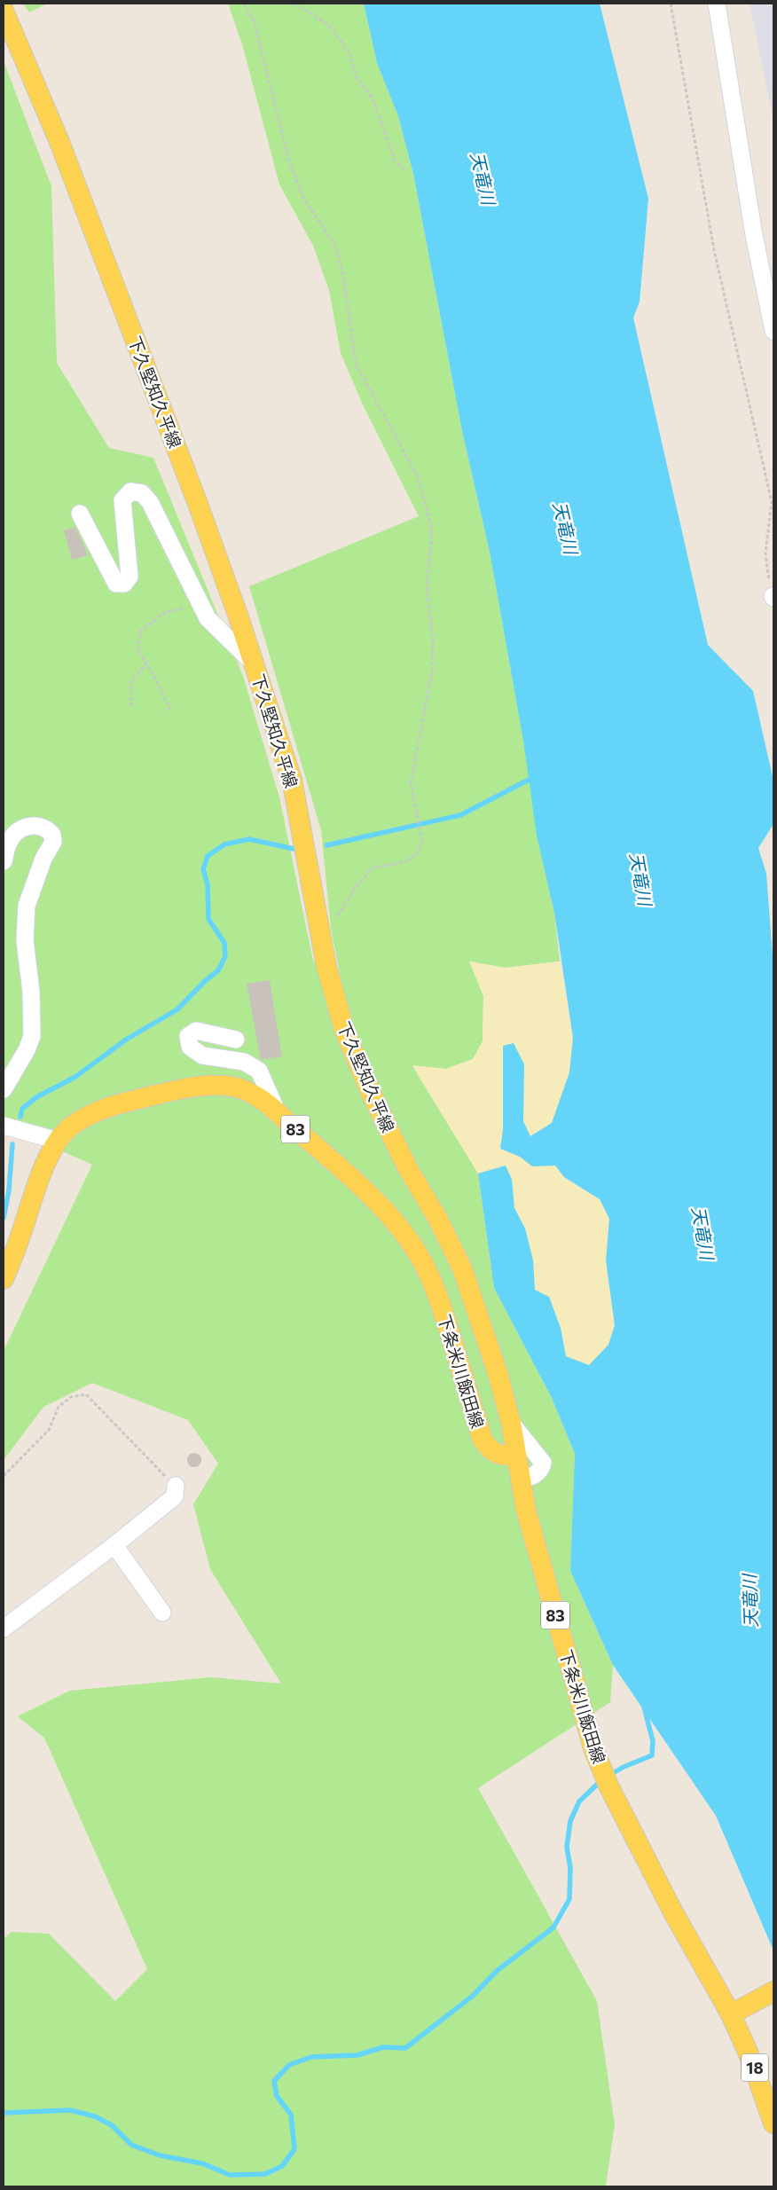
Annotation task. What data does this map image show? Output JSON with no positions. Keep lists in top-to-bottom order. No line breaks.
{"streets":{"main road":["下久堅知久平線","83","下条米川飯田線","18"]},"crossings":[["下久堅知久平線","下条米川飯田線"],["下条米川飯田線","18"]],"water":["天竜川"]}
